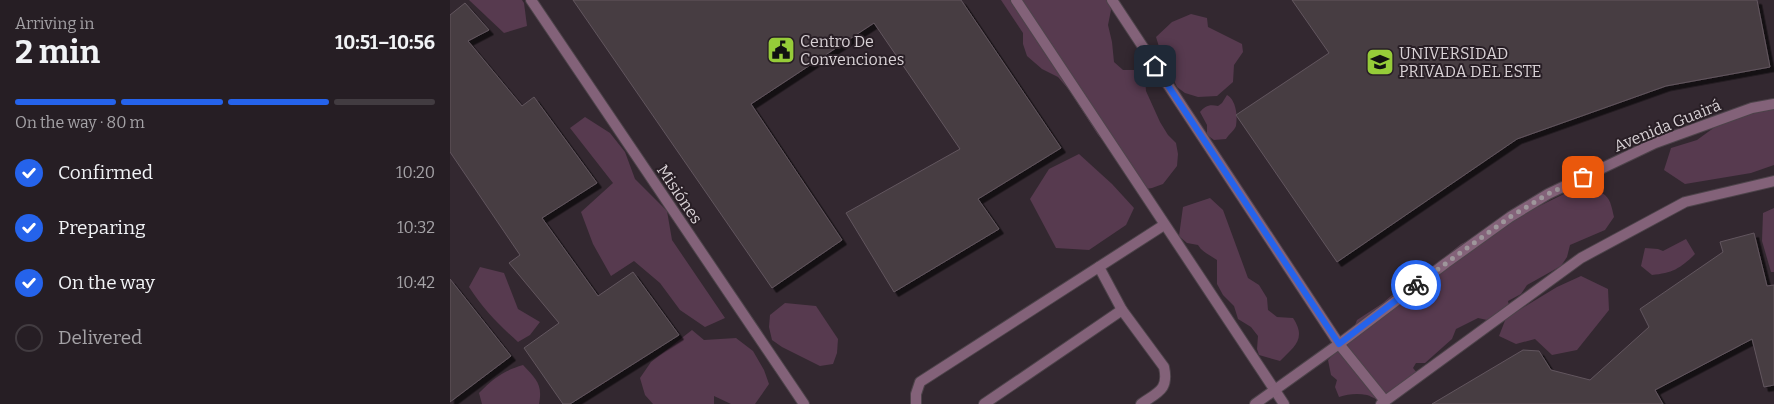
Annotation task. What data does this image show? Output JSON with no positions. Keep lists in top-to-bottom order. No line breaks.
{"streets":{"street":["Avenida Guairá","Misiónes"]},"places":{"public building":["Centro De Convenciones"],"school or university":["UNIVERSIDAD PRIVADA DEL ESTE"]},"page":{"heading":["2 min","Arriving in","10:51–10:56"],"bar":"On the way · 80 m","list":[["Confirmed","10:20"],["Preparing","10:32"],["On the way","10:42"],"Delivered"]}}
